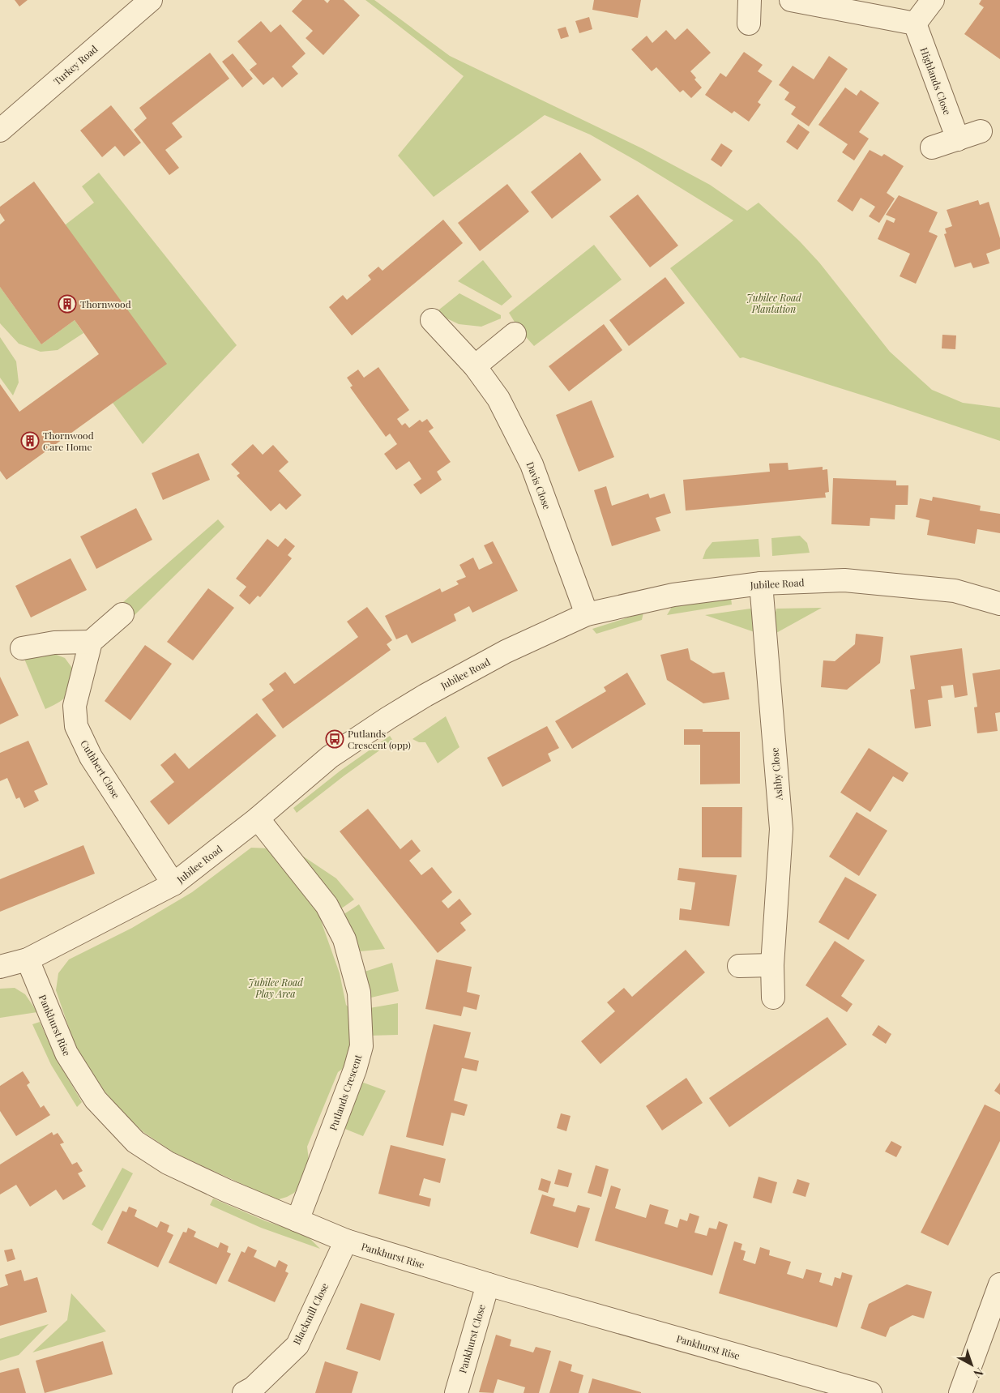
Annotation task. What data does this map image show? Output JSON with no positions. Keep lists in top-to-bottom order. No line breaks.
{"streets":{"street":["Turkey Road","Highlands Close","Davis Close","Jubilee Road","Cuthbert Close","Ashby Close","Pankhurst Rise","Putlands Crescent","Blackmill Close","Pankhurst Close"]},"crossings":[["Davis Close","Jubilee Road"],["Jubilee Road","Cuthbert Close"],["Jubilee Road","Ashby Close"],["Jubilee Road","Pankhurst Rise"],["Jubilee Road","Putlands Crescent"],["Pankhurst Rise","Putlands Crescent"],["Pankhurst Rise","Blackmill Close"],["Pankhurst Rise","Pankhurst Close"]],"parks":["Jubilee Road Plantation","Jubilee Road Play Area"],"places":{"building":["Thornwood","Thornwood Care Home"],"bus stop":["Putlands Crescent (opp)"]},"north":"bottom right"}
